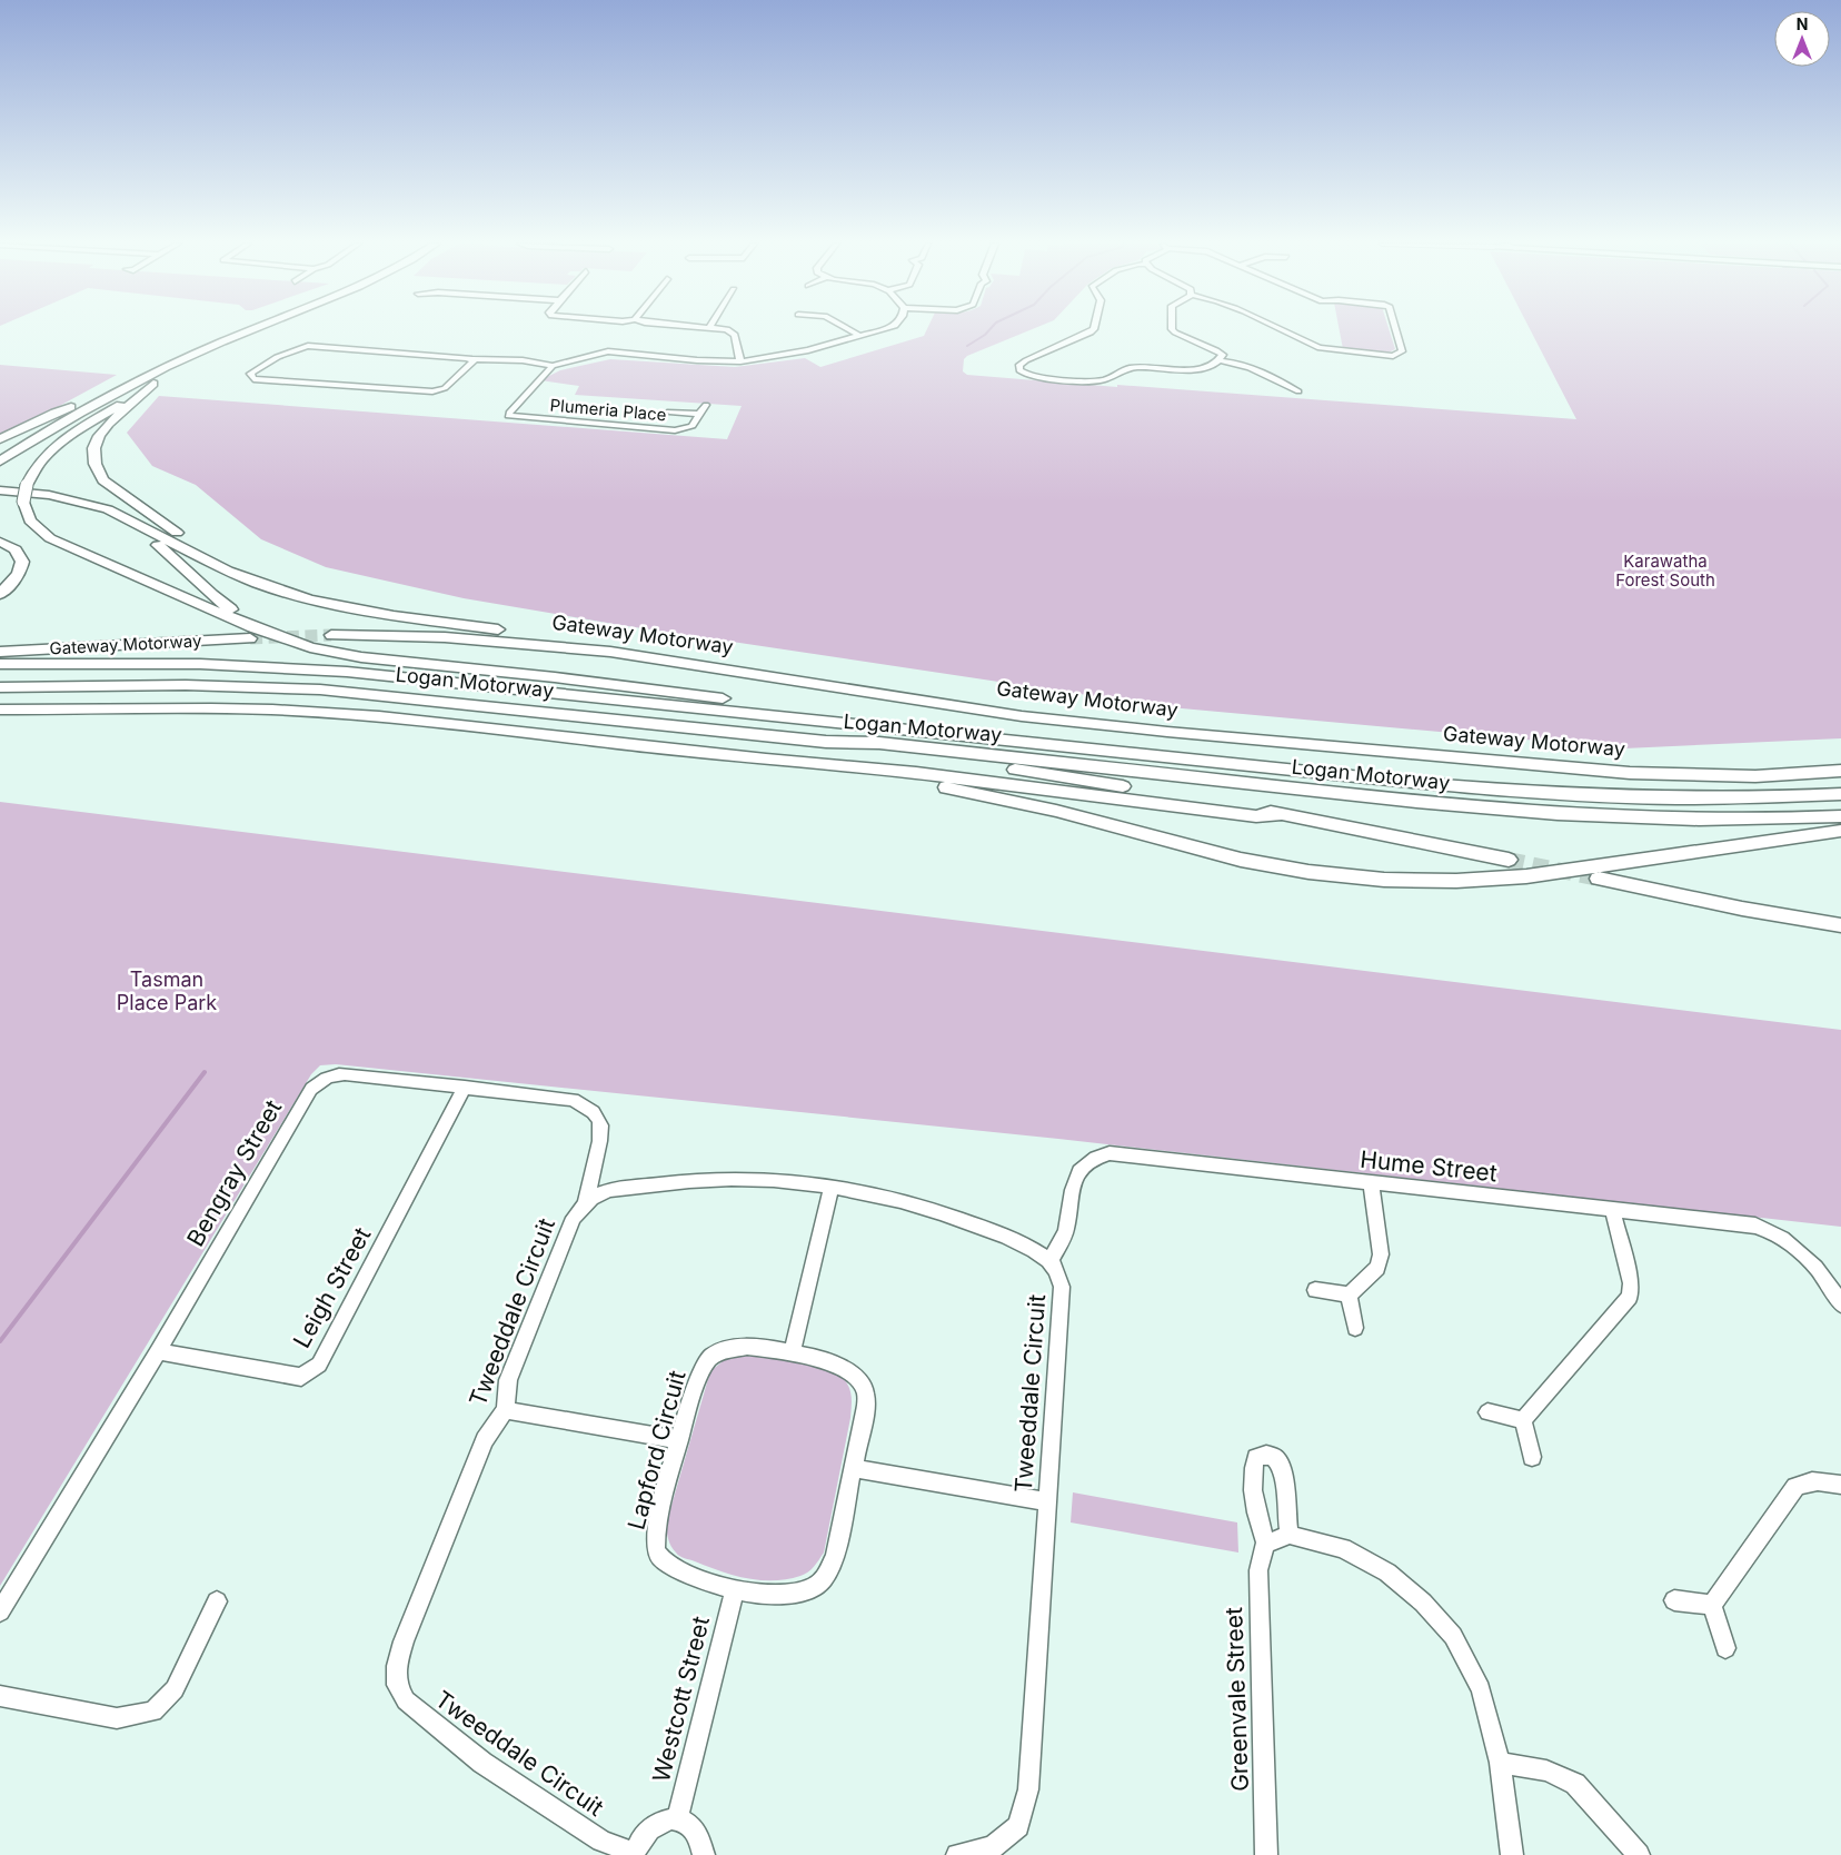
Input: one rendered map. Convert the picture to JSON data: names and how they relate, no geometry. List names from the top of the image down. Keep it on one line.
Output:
{"streets":{"highway":["Gateway Motorway","Logan Motorway"],"street":["Plumeria Place","Hume Street","Bengray Street","Leigh Street","Tweeddale Circuit","Lapford Circuit","Westcott Street","Greenvale Street"]},"crossings":[["Hume Street","Tweeddale Circuit"],["Bengray Street","Leigh Street"],["Bengray Street","Tweeddale Circuit"],["Lapford Circuit","Westcott Street"]],"parks":["Karawatha Forest South","Tasman Place Park"],"north":"top"}
